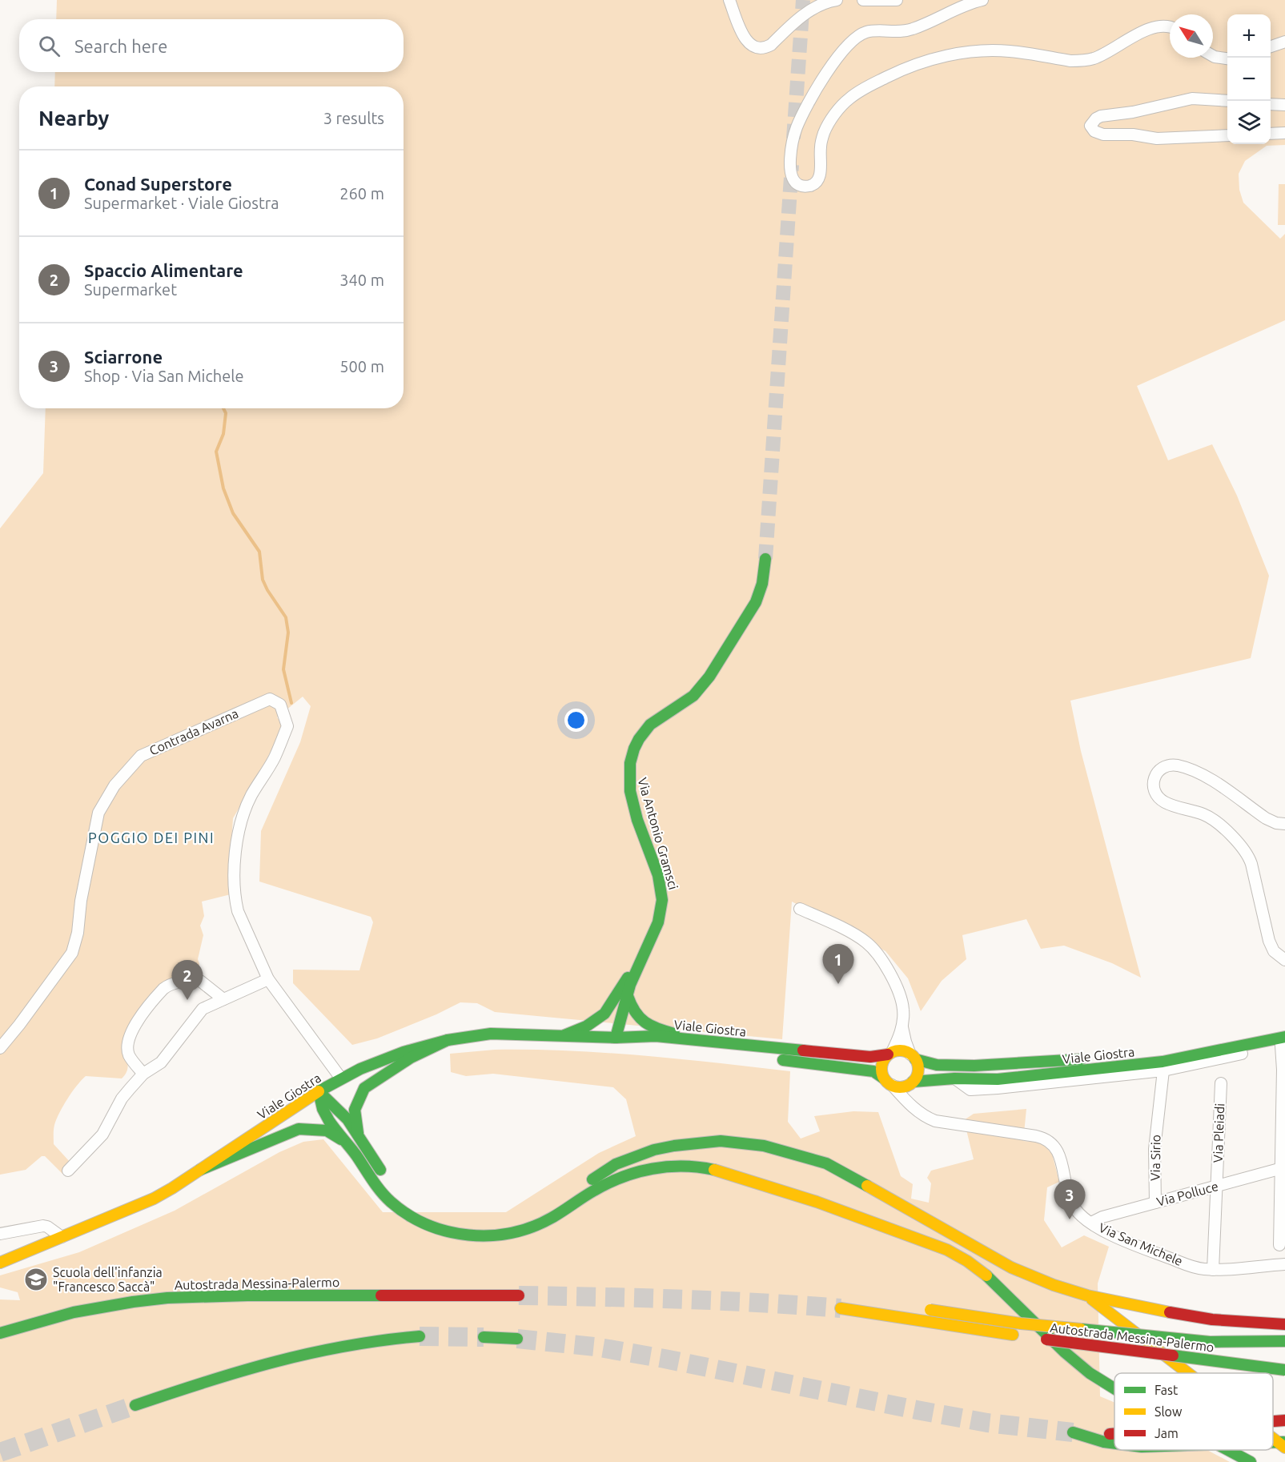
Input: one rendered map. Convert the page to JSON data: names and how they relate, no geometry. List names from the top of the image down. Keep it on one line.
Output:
{"streets":{"main road":["Via Antonio Gramsci","Viale Giostra","Autostrada Messina-Palermo"],"street":["Contrada Avarna","Via Pleiadi","Via Sirio","Via Polluce","Via San Michele"]},"crossings":[["Viale Giostra","Via San Michele"],["Via Pleiadi","Via Polluce"],["Via Pleiadi","Via San Michele"],["Via Sirio","Via Polluce"],["Via Polluce","Via San Michele"]],"districts":["POGGIO DEI PINI"],"places":{"school or university":["Scuola dell'infanzia \"Francesco Saccà\""]},"legend":["Fast","Slow","Jam"],"north":"top left","page":{"map_buttons":["+","−"],"search":"Search here","heading":["Nearby","3 results"],"list":[{"mark":"1","name":"Conad Superstore","note":"Supermarket · Viale Giostra","value":"260 m"},{"mark":"2","name":"Spaccio Alimentare","note":"Supermarket","value":"340 m"},{"mark":"3","name":"Sciarrone","note":"Shop · Via San Michele","value":"500 m"}],"pins":["1","2","3"]}}
